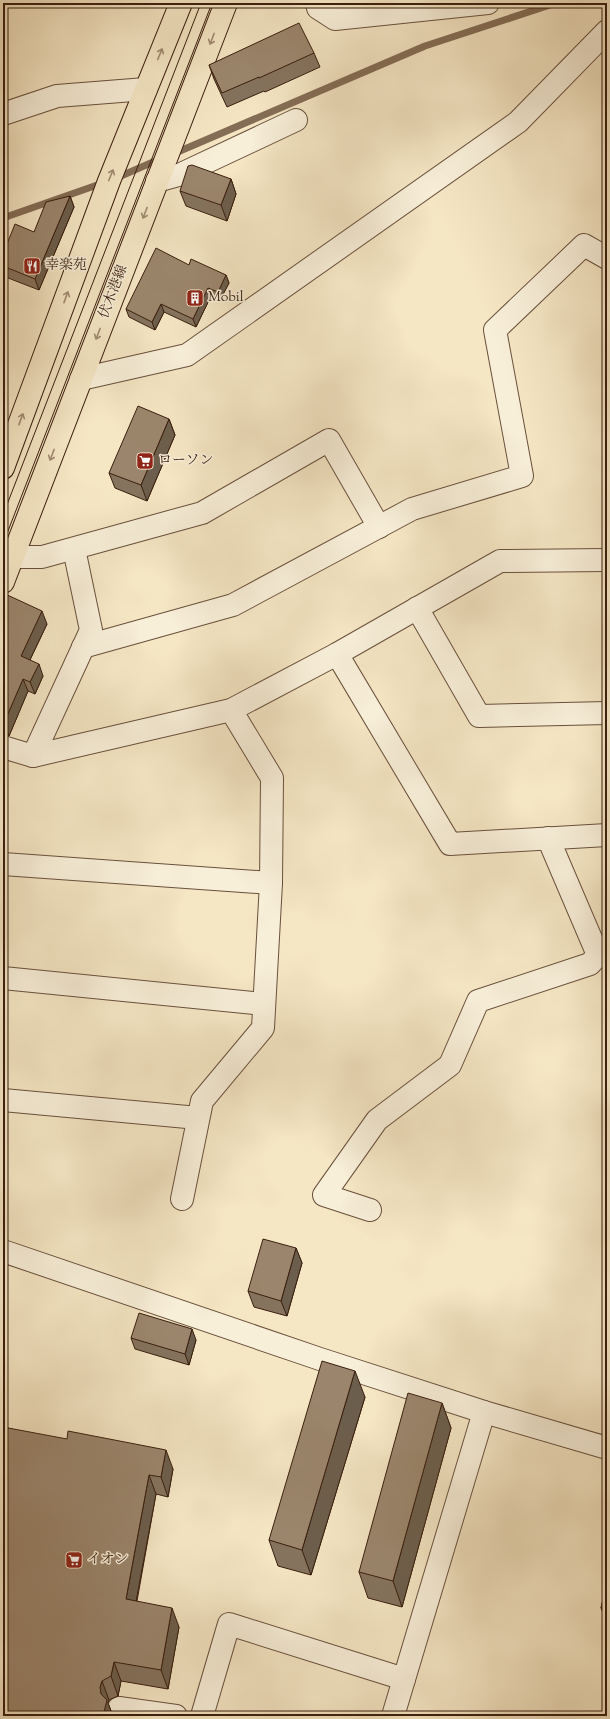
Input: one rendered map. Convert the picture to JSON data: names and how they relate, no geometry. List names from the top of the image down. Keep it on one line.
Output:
{"streets":{"main road":["伏木港線"]},"places":{"restaurant":["幸楽苑"],"building":["Mobil"],"supermarket":["ローソン","イオン"]}}
